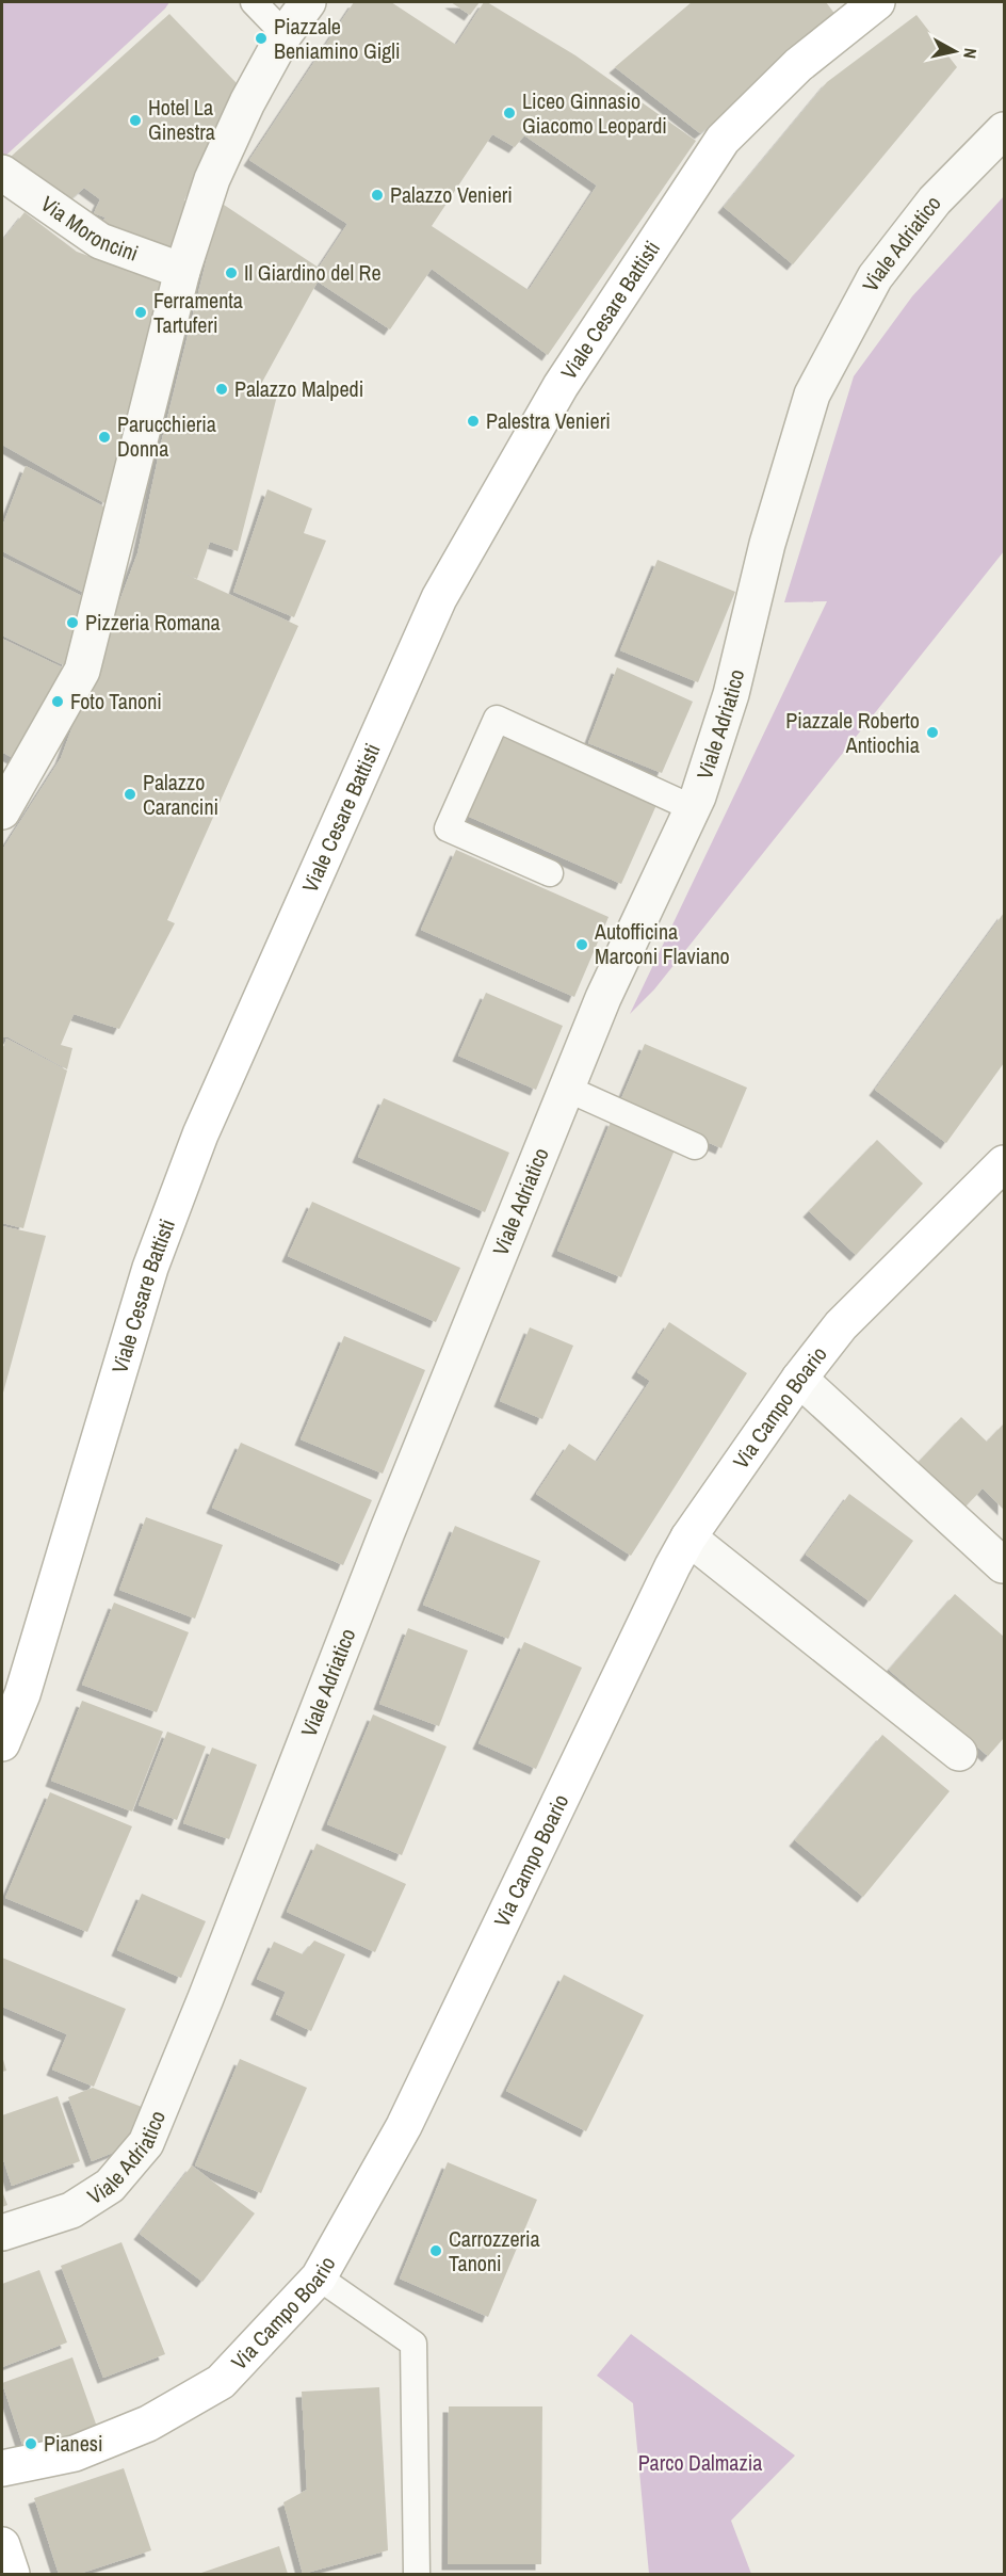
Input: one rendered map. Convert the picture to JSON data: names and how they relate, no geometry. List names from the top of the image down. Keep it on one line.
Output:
{"streets":{"street":["Via Moroncini","Viale Adriatico","Viale Cesare Battisti","Via Campo Boario"]},"parks":["Parco Dalmazia"],"places":["Piazzale Beniamino Gigli","Liceo Ginnasio Giacomo Leopardi","Hotel La Ginestra","Palazzo Venieri","Il Giardino del Re","Ferramenta Tartuferi","Palazzo Malpedi","Palestra Venieri","Parucchieria Donna","Pizzeria Romana","Foto Tanoni","Piazzale Roberto Antiochia","Palazzo Carancini","Autofficina Marconi Flaviano","Carrozzeria Tanoni","Pianesi"],"north":"right"}
